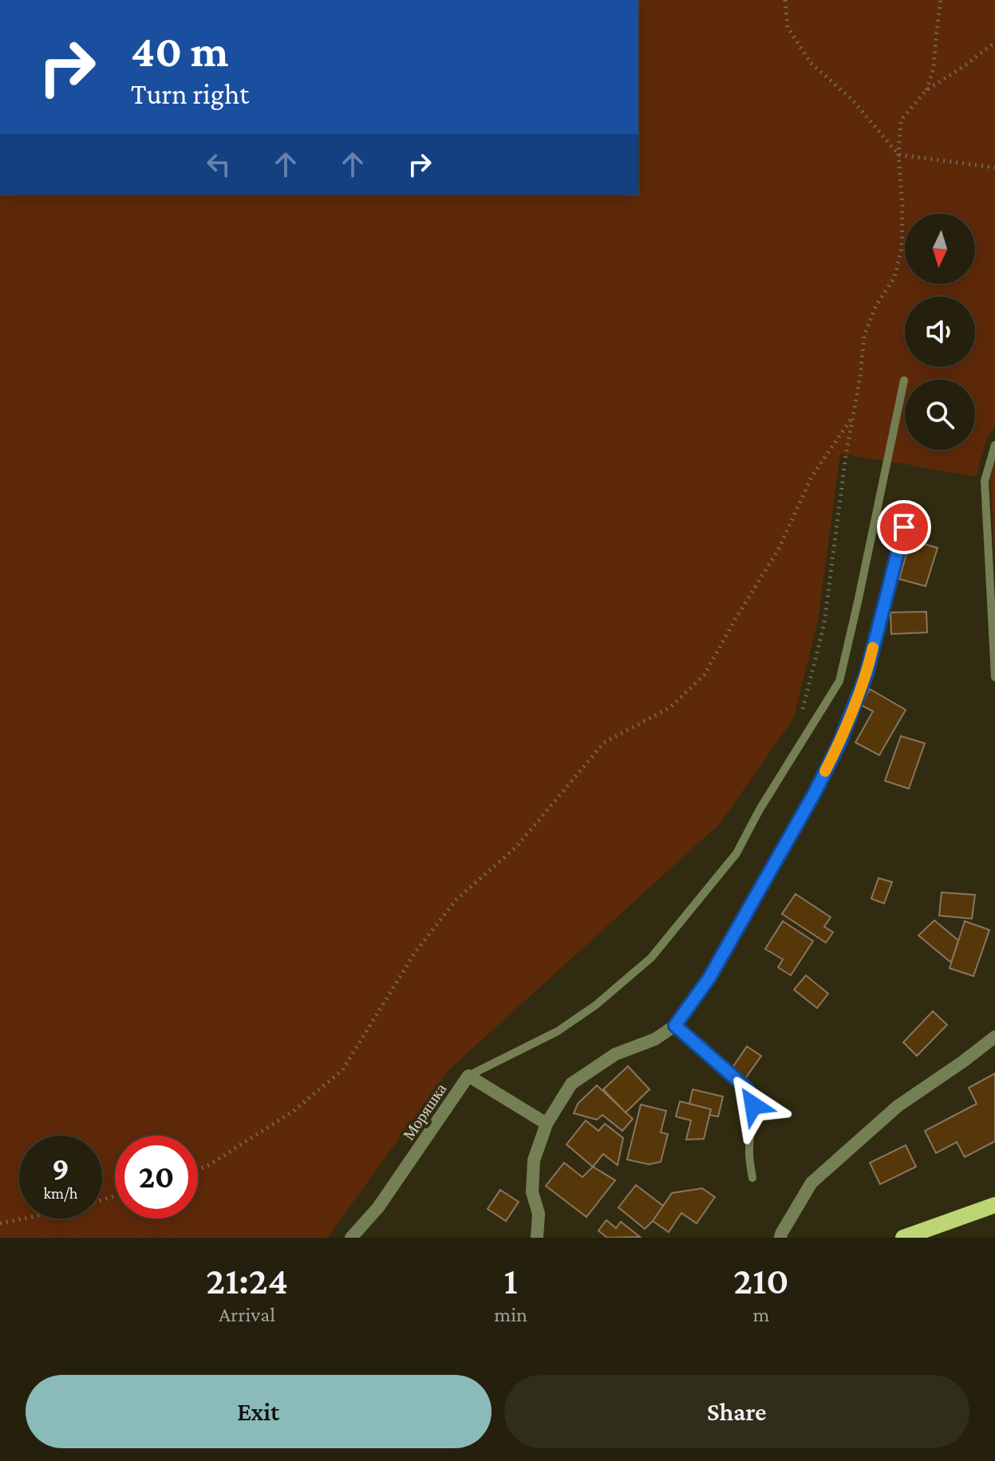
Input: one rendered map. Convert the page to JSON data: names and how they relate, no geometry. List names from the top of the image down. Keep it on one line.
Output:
{"streets":{"street":["Моряшка"]},"north":"bottom","page":{"turn":["40 m","Turn right"],"speed":"9 km/h","limit":"20","eta":["21:24","Arrival","1","min","210","m"],"buttons":["Exit","Share"]}}
